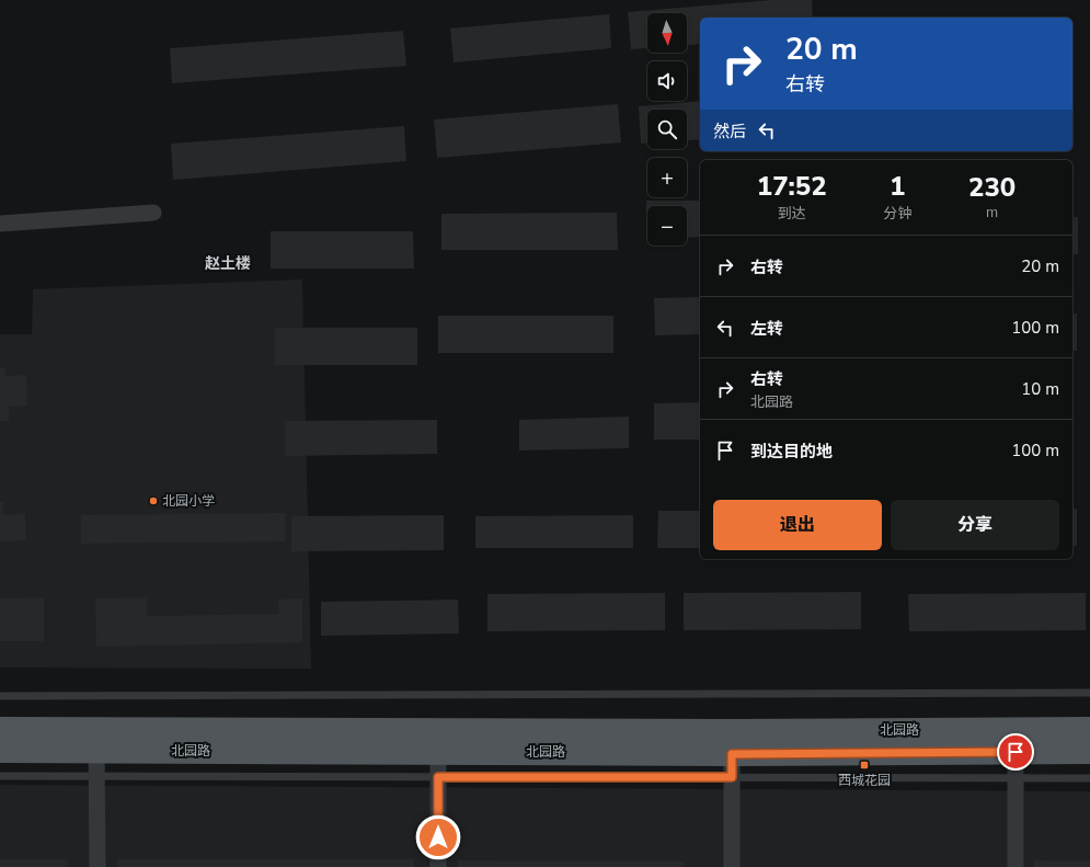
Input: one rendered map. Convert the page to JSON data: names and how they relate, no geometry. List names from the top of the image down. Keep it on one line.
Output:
{"streets":{"main road":["北园路"]},"districts":["赵土楼"],"places":{"other":["北园小学"],"transit":["西城花园"]},"north":"bottom","page":{"map_buttons":["+","−"],"turn":["20 m","右转"],"then":"然后","eta":["17:52","到达","1","分钟","230","m"],"list":[{"name":"右转","value":"20 m"},{"name":"左转","value":"100 m"},{"name":"右转","note":"北园路","value":"10 m"},{"name":"到达目的地","value":"100 m"}],"buttons":["退出","分享"]}}
